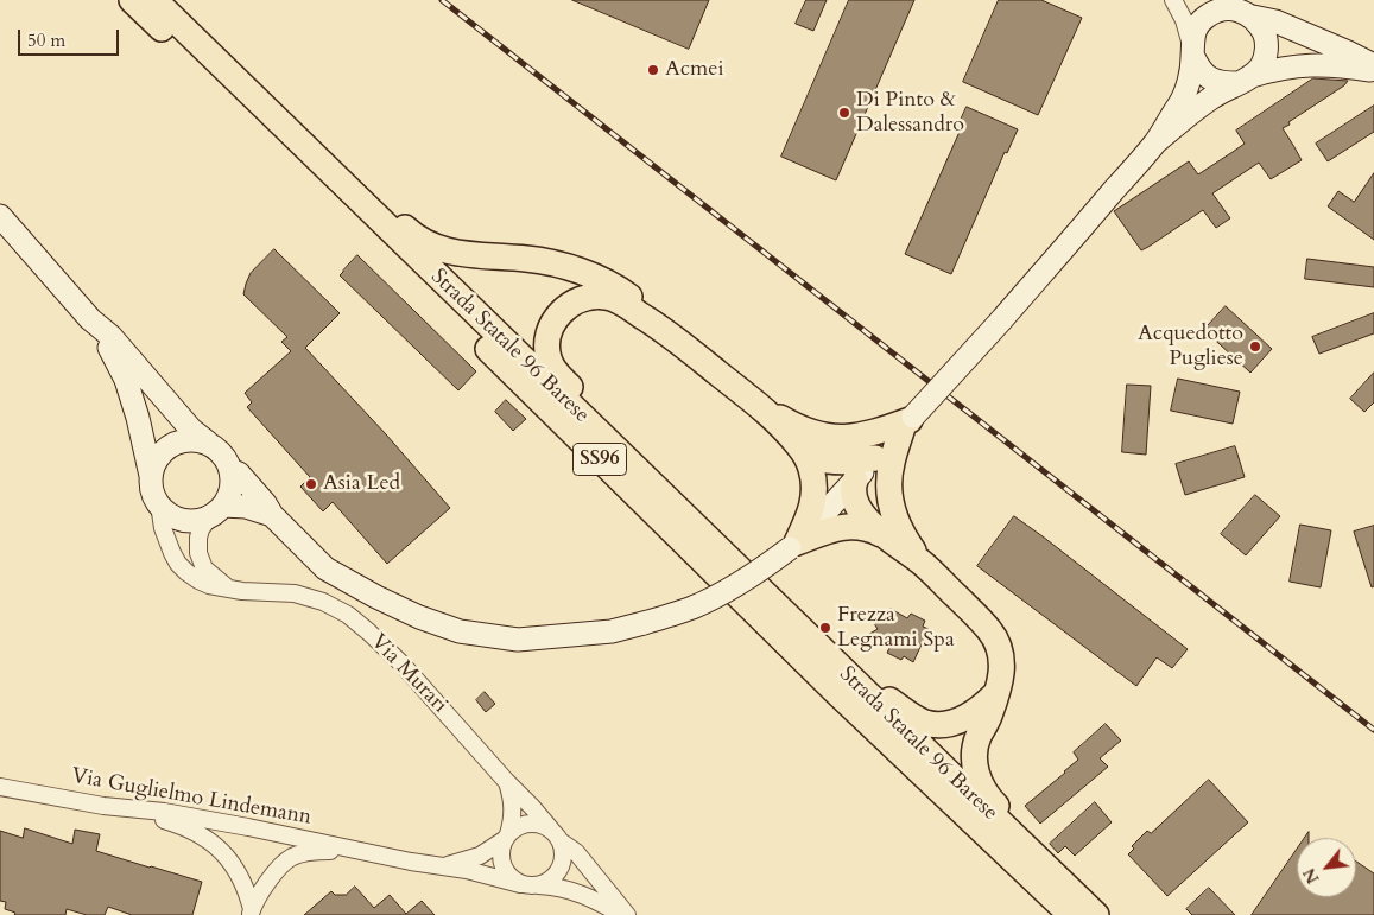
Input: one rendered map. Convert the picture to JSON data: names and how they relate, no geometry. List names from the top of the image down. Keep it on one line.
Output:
{"streets":{"main road":["Strada Statale 96 Barese","SS96"],"street":["Via Murari","Via Guglielmo Lindemann"]},"crossings":[["Via Murari","Via Guglielmo Lindemann"]],"places":["Acmei","Di Pinto & Dalessandro","Acquedotto Pugliese","Asia Led","Frezza Legnami Spa"],"scale_bar":"50 m","north":"bottom left"}
